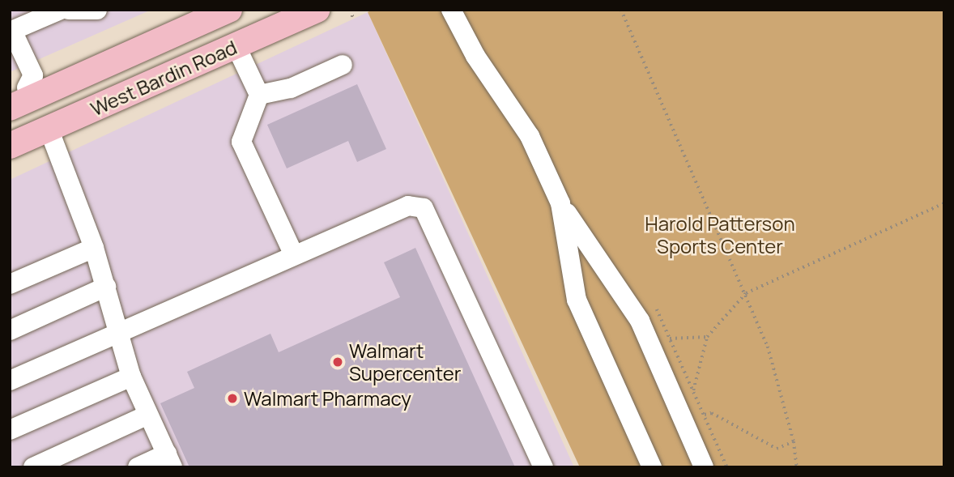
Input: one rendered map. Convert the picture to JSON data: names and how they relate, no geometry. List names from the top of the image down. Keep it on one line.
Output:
{"streets":{"main road":["West Bardin Road"]},"parks":["Harold Patterson Sports Center"],"places":["Walmart Supercenter","Walmart Pharmacy"]}
